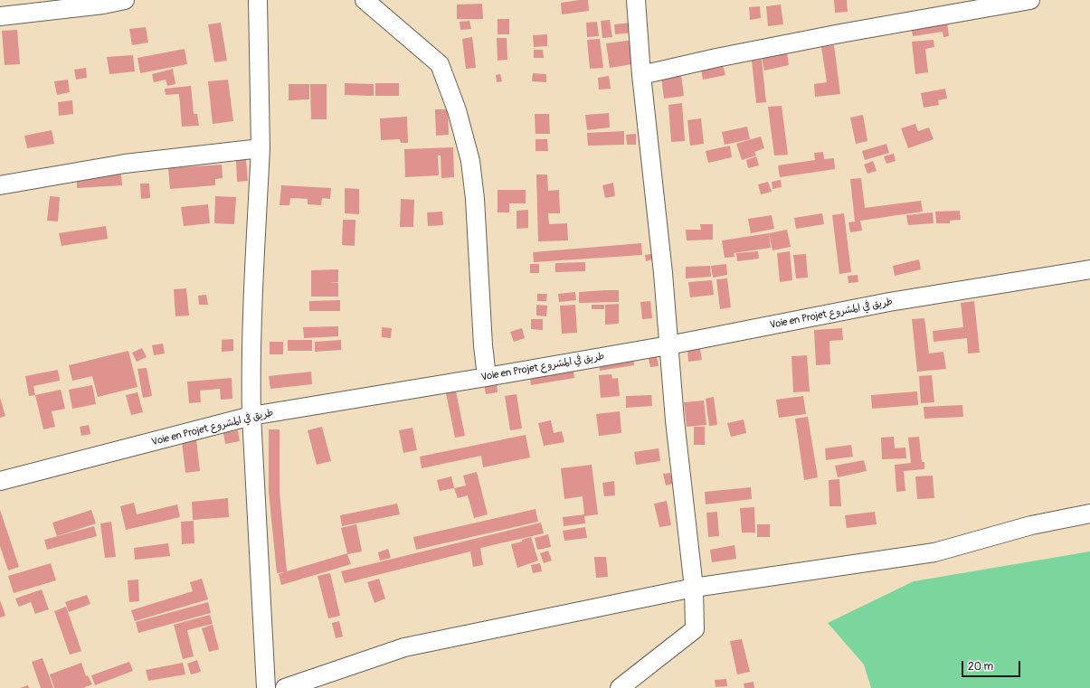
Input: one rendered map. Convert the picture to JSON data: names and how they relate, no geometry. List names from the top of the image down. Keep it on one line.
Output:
{"streets":{"street":["Voie en Projet طريق في المشروع"]},"scale_bar":"20 m"}
